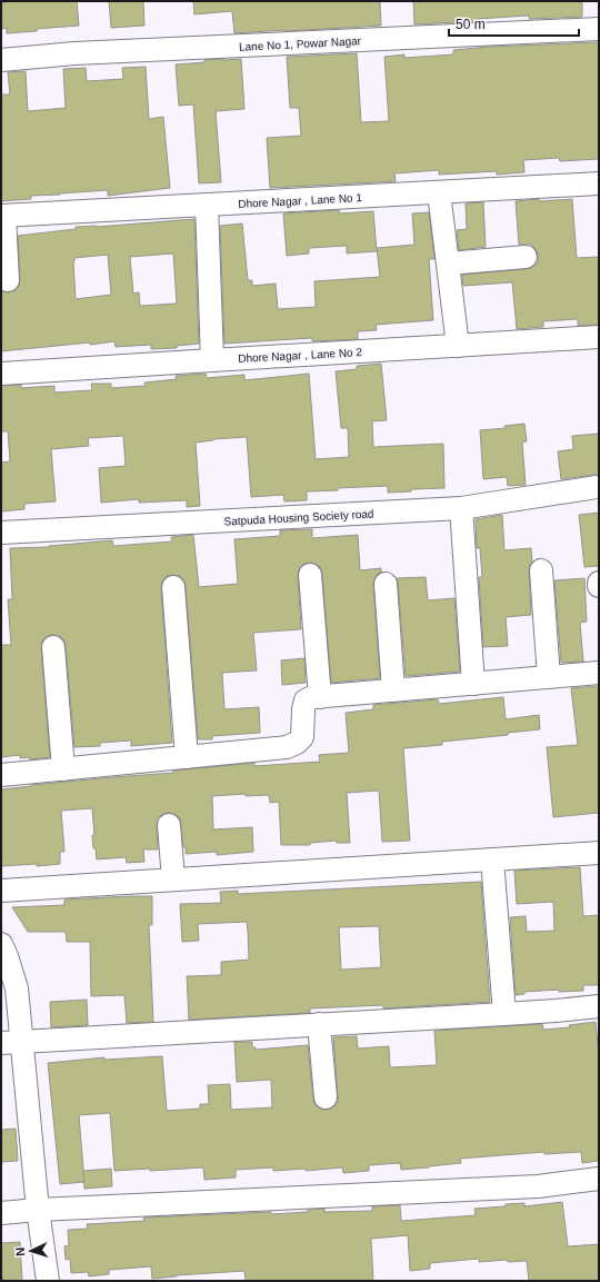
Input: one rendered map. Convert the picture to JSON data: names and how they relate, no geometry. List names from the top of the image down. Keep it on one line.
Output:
{"streets":{"street":["Lane No 1, Powar Nagar","Dhore Nagar , Lane No 1","Dhore Nagar , Lane No 2","Satpuda Housing Society road"]},"scale_bar":"50 m","north":"left"}
